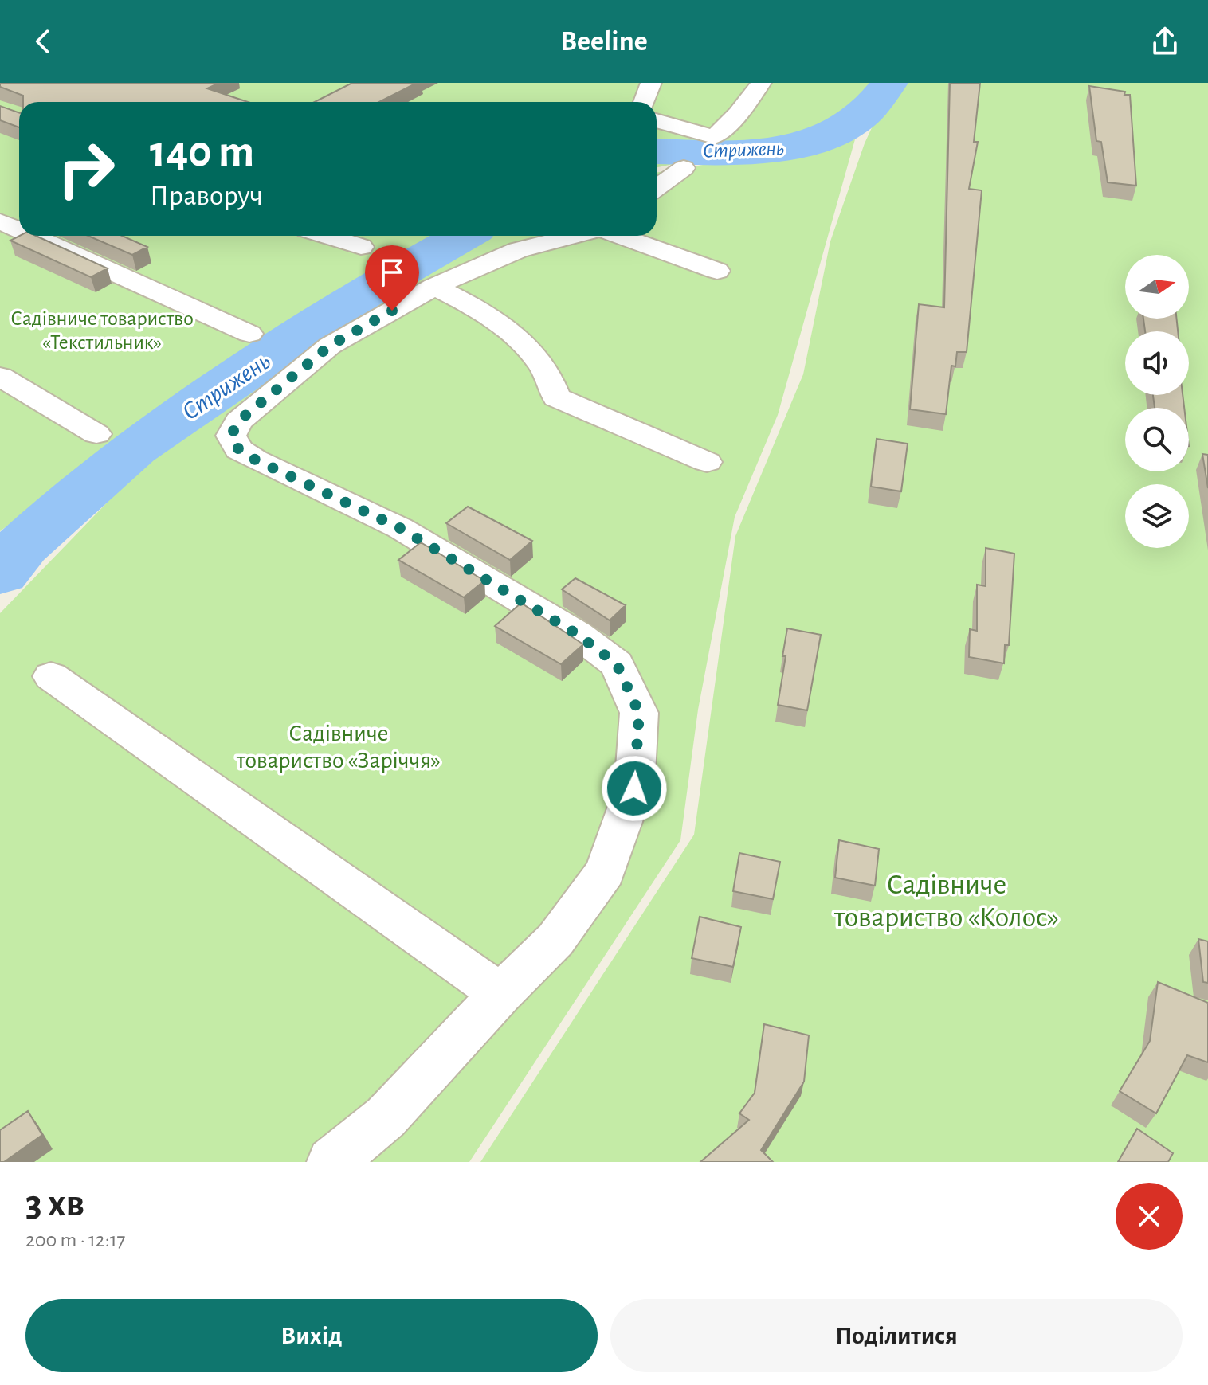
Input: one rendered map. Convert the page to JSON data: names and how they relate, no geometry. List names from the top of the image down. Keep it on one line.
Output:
{"water":["Стрижень"],"parks":["Садівниче товариство «Текстильник»","Садівниче товариство «Заріччя»","Садівниче товариство «Колос»"],"north":"right","page":{"header":"Beeline","turn":["140 m","Праворуч"],"heading":["3 хв","200 m · 12:17"],"buttons":["Вихід","Поділитися"]}}
